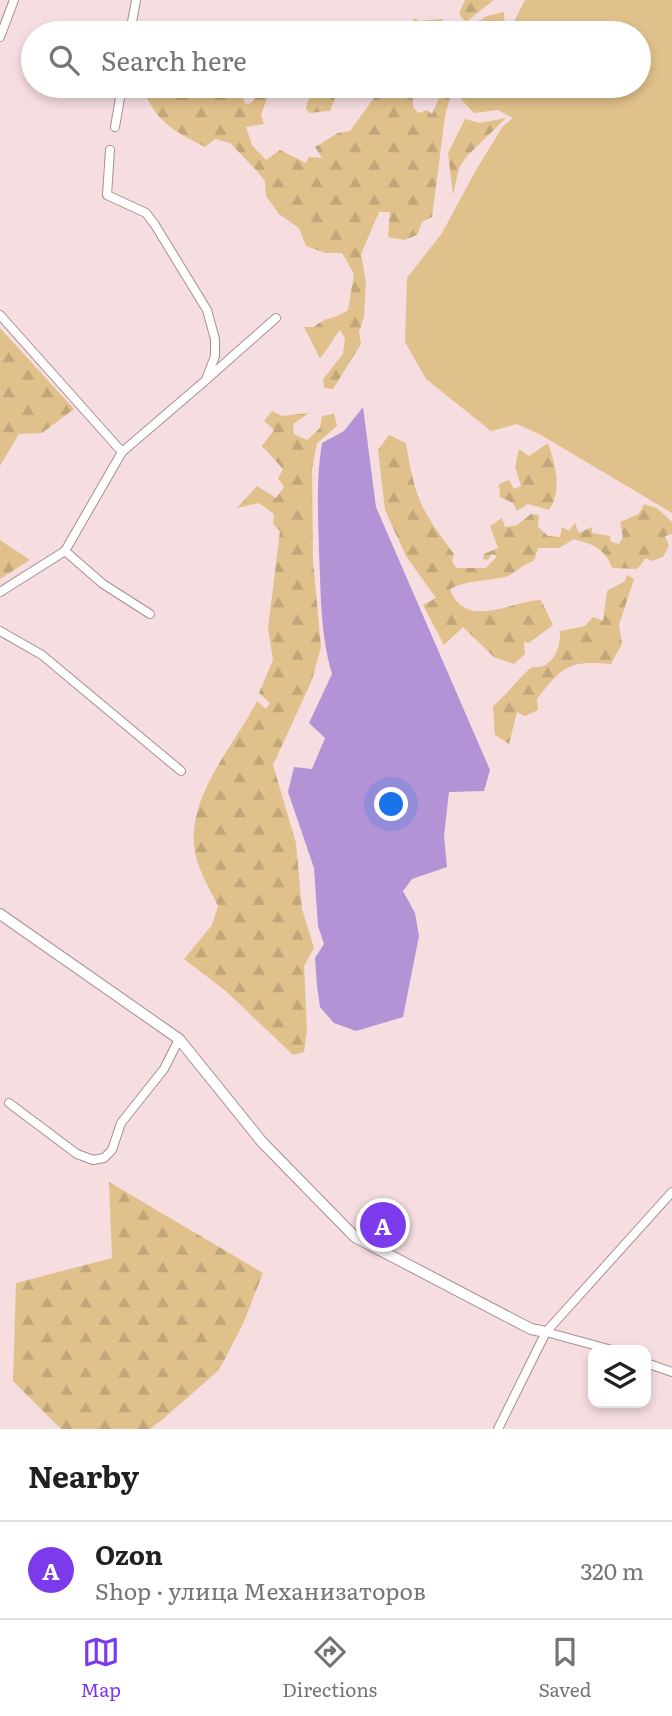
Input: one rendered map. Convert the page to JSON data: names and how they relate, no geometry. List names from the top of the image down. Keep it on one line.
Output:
{"page":{"search":"Search here","pins":"A","heading":"Nearby","list":[{"mark":"A","name":"Ozon","note":"Shop · улица Механизаторов","value":"320 m"}],"nav":["Map","Directions","Saved"]}}
